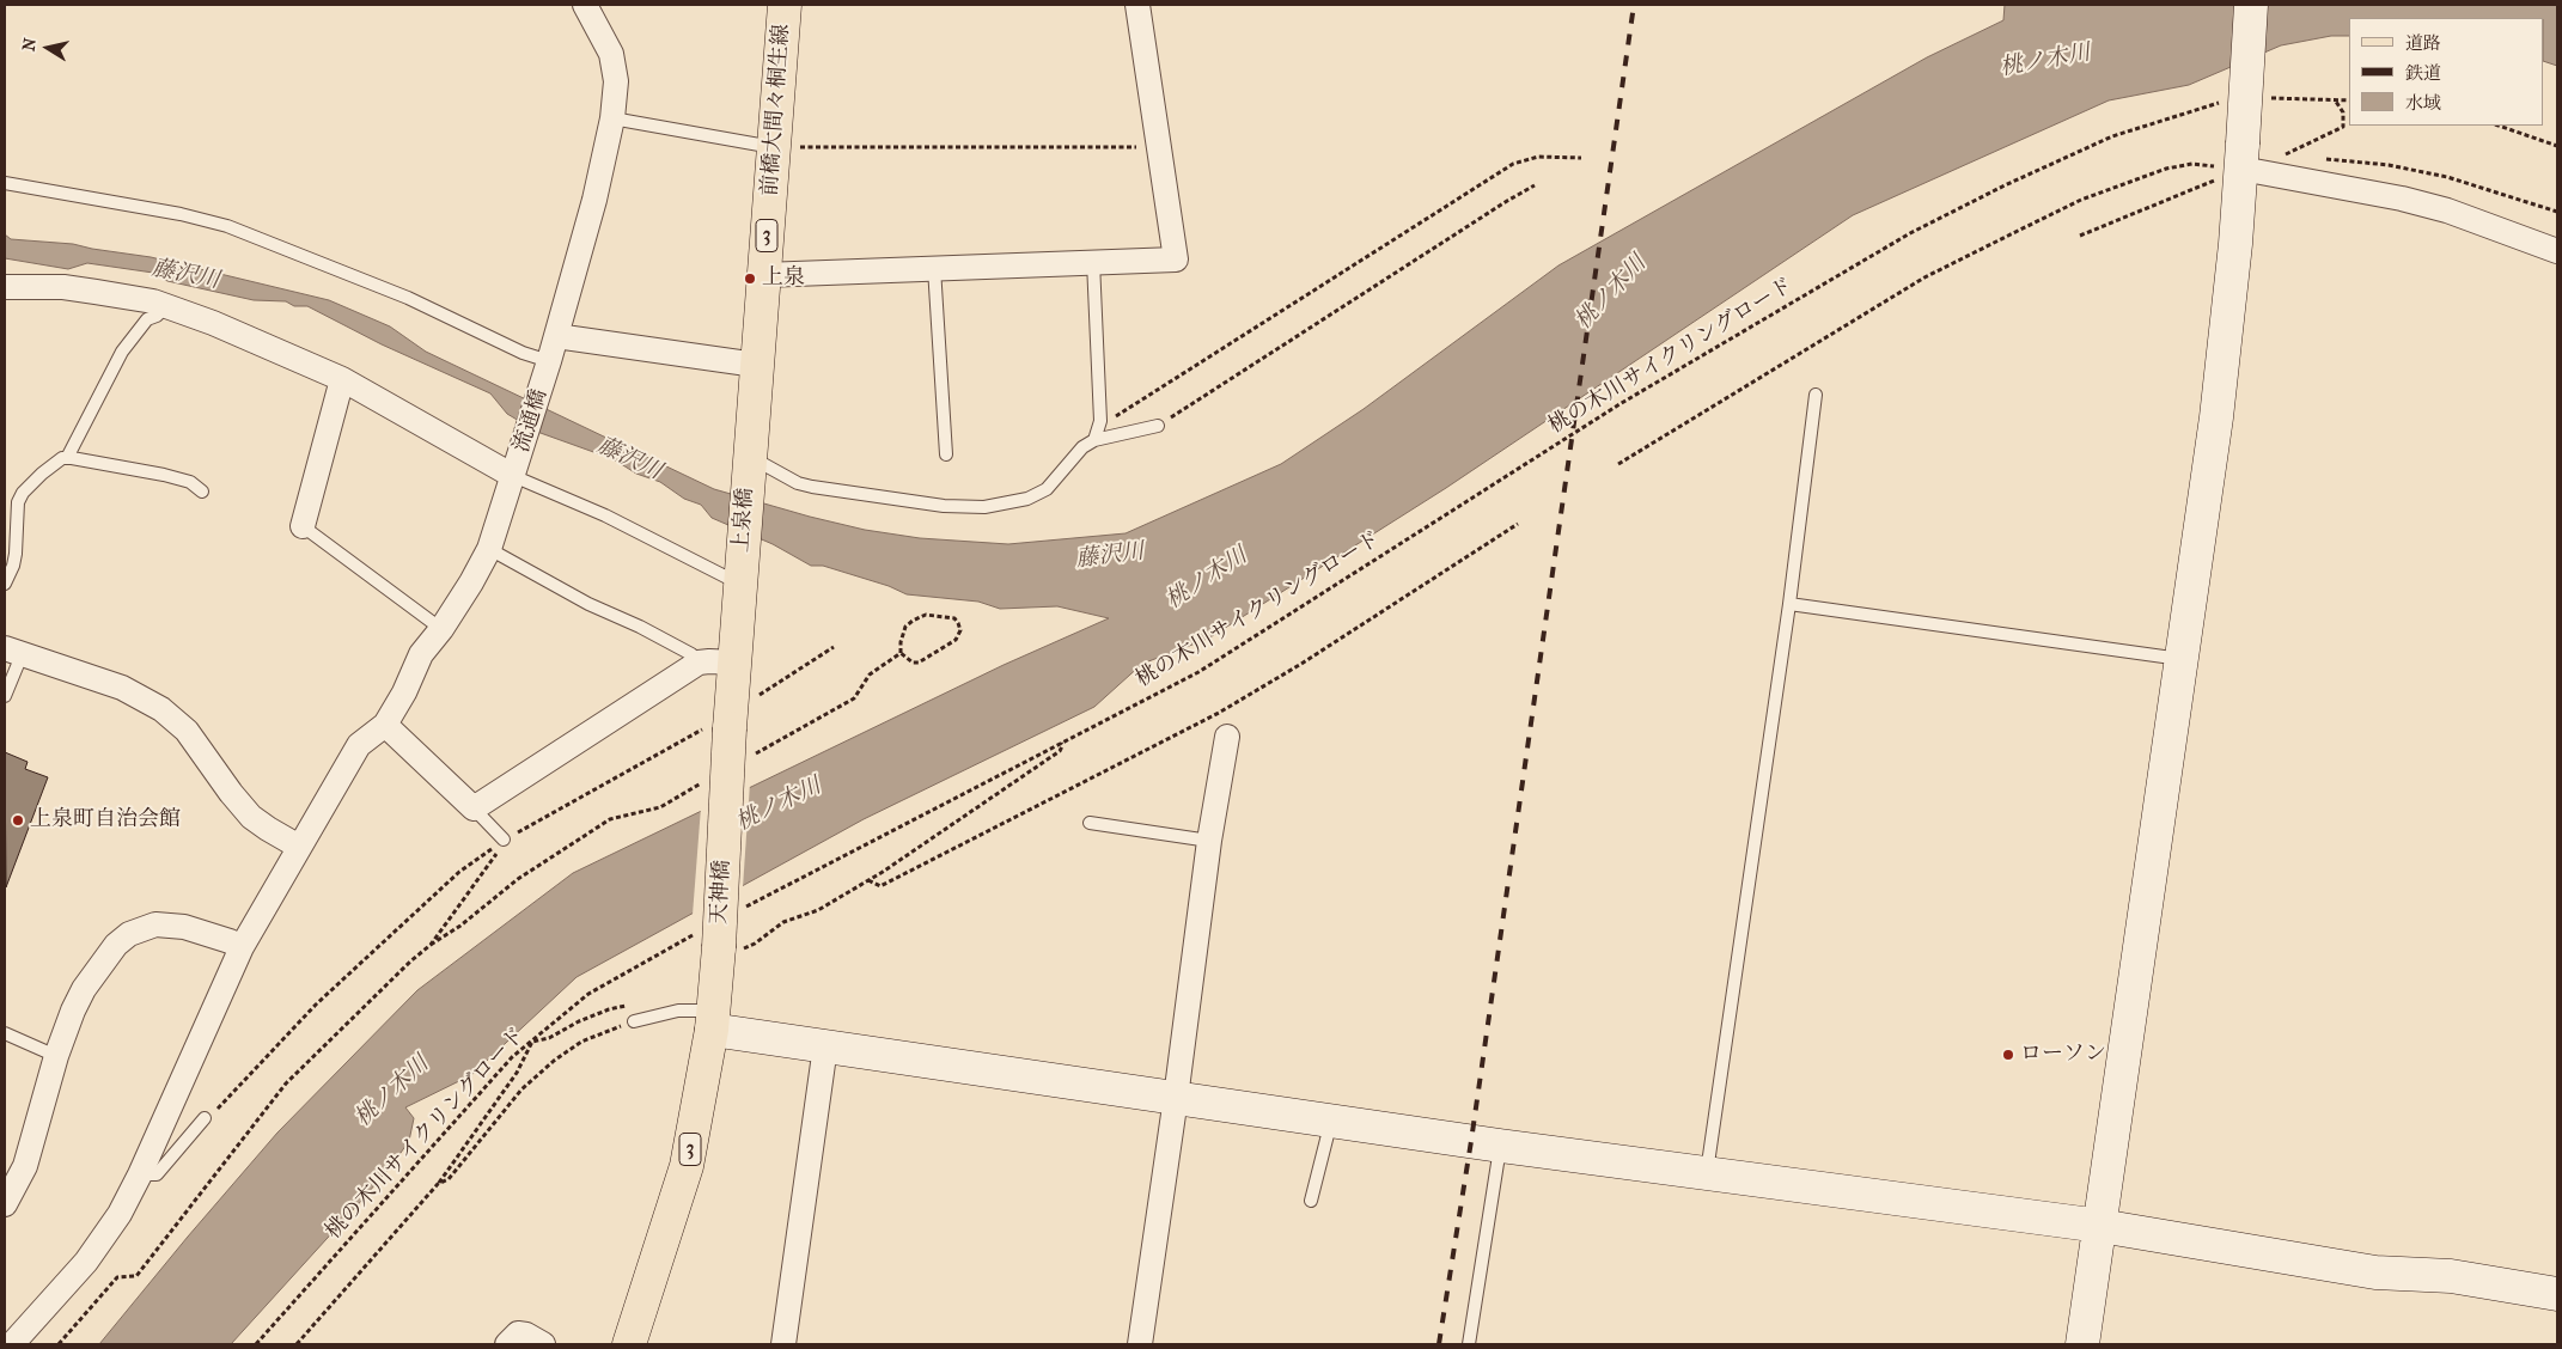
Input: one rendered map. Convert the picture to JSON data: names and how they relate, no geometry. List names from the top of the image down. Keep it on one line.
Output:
{"streets":{"main road":["前橋大間々桐生線","3","上泉橋","天神橋"],"street":["流通橋"],"path":["桃の木川サイクリングロード"]},"crossings":[["前橋大間々桐生線","上泉橋"],["3","桃の木川サイクリングロード"],["3","上泉橋"],["3","天神橋"],["桃の木川サイクリングロード","天神橋"]],"water":["桃ノ木川","藤沢川"],"places":["上泉","上泉町自治会館","ローソン"],"legend":["道路","鉄道","水域"],"north":"left"}
